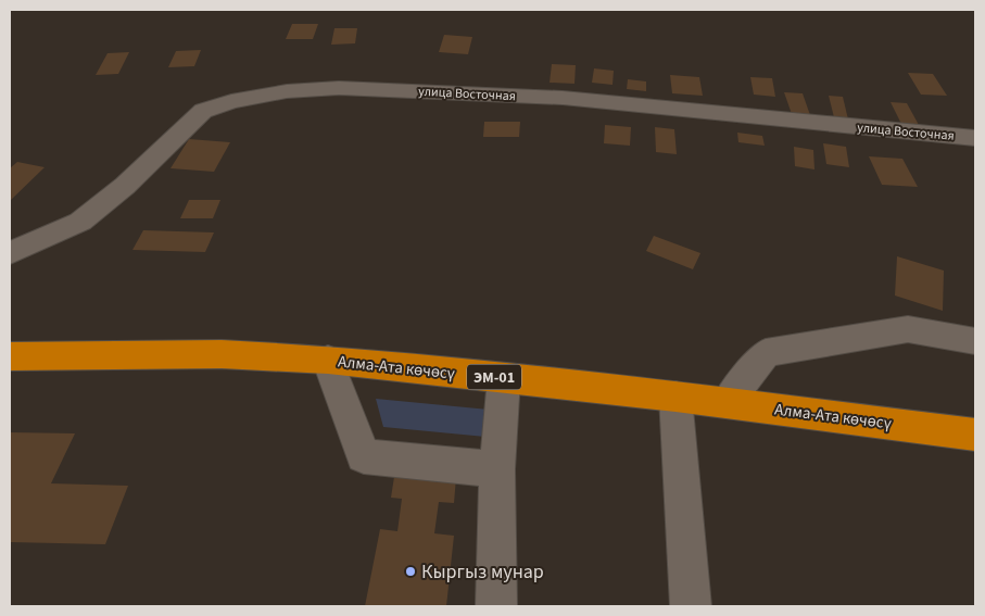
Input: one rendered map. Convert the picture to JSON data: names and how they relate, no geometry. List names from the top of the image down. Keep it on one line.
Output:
{"streets":{"highway":["Алма-Ата көчөсү","ЭМ-01"],"street":["улица Восточная"]},"places":["Кыргыз мунар"]}
